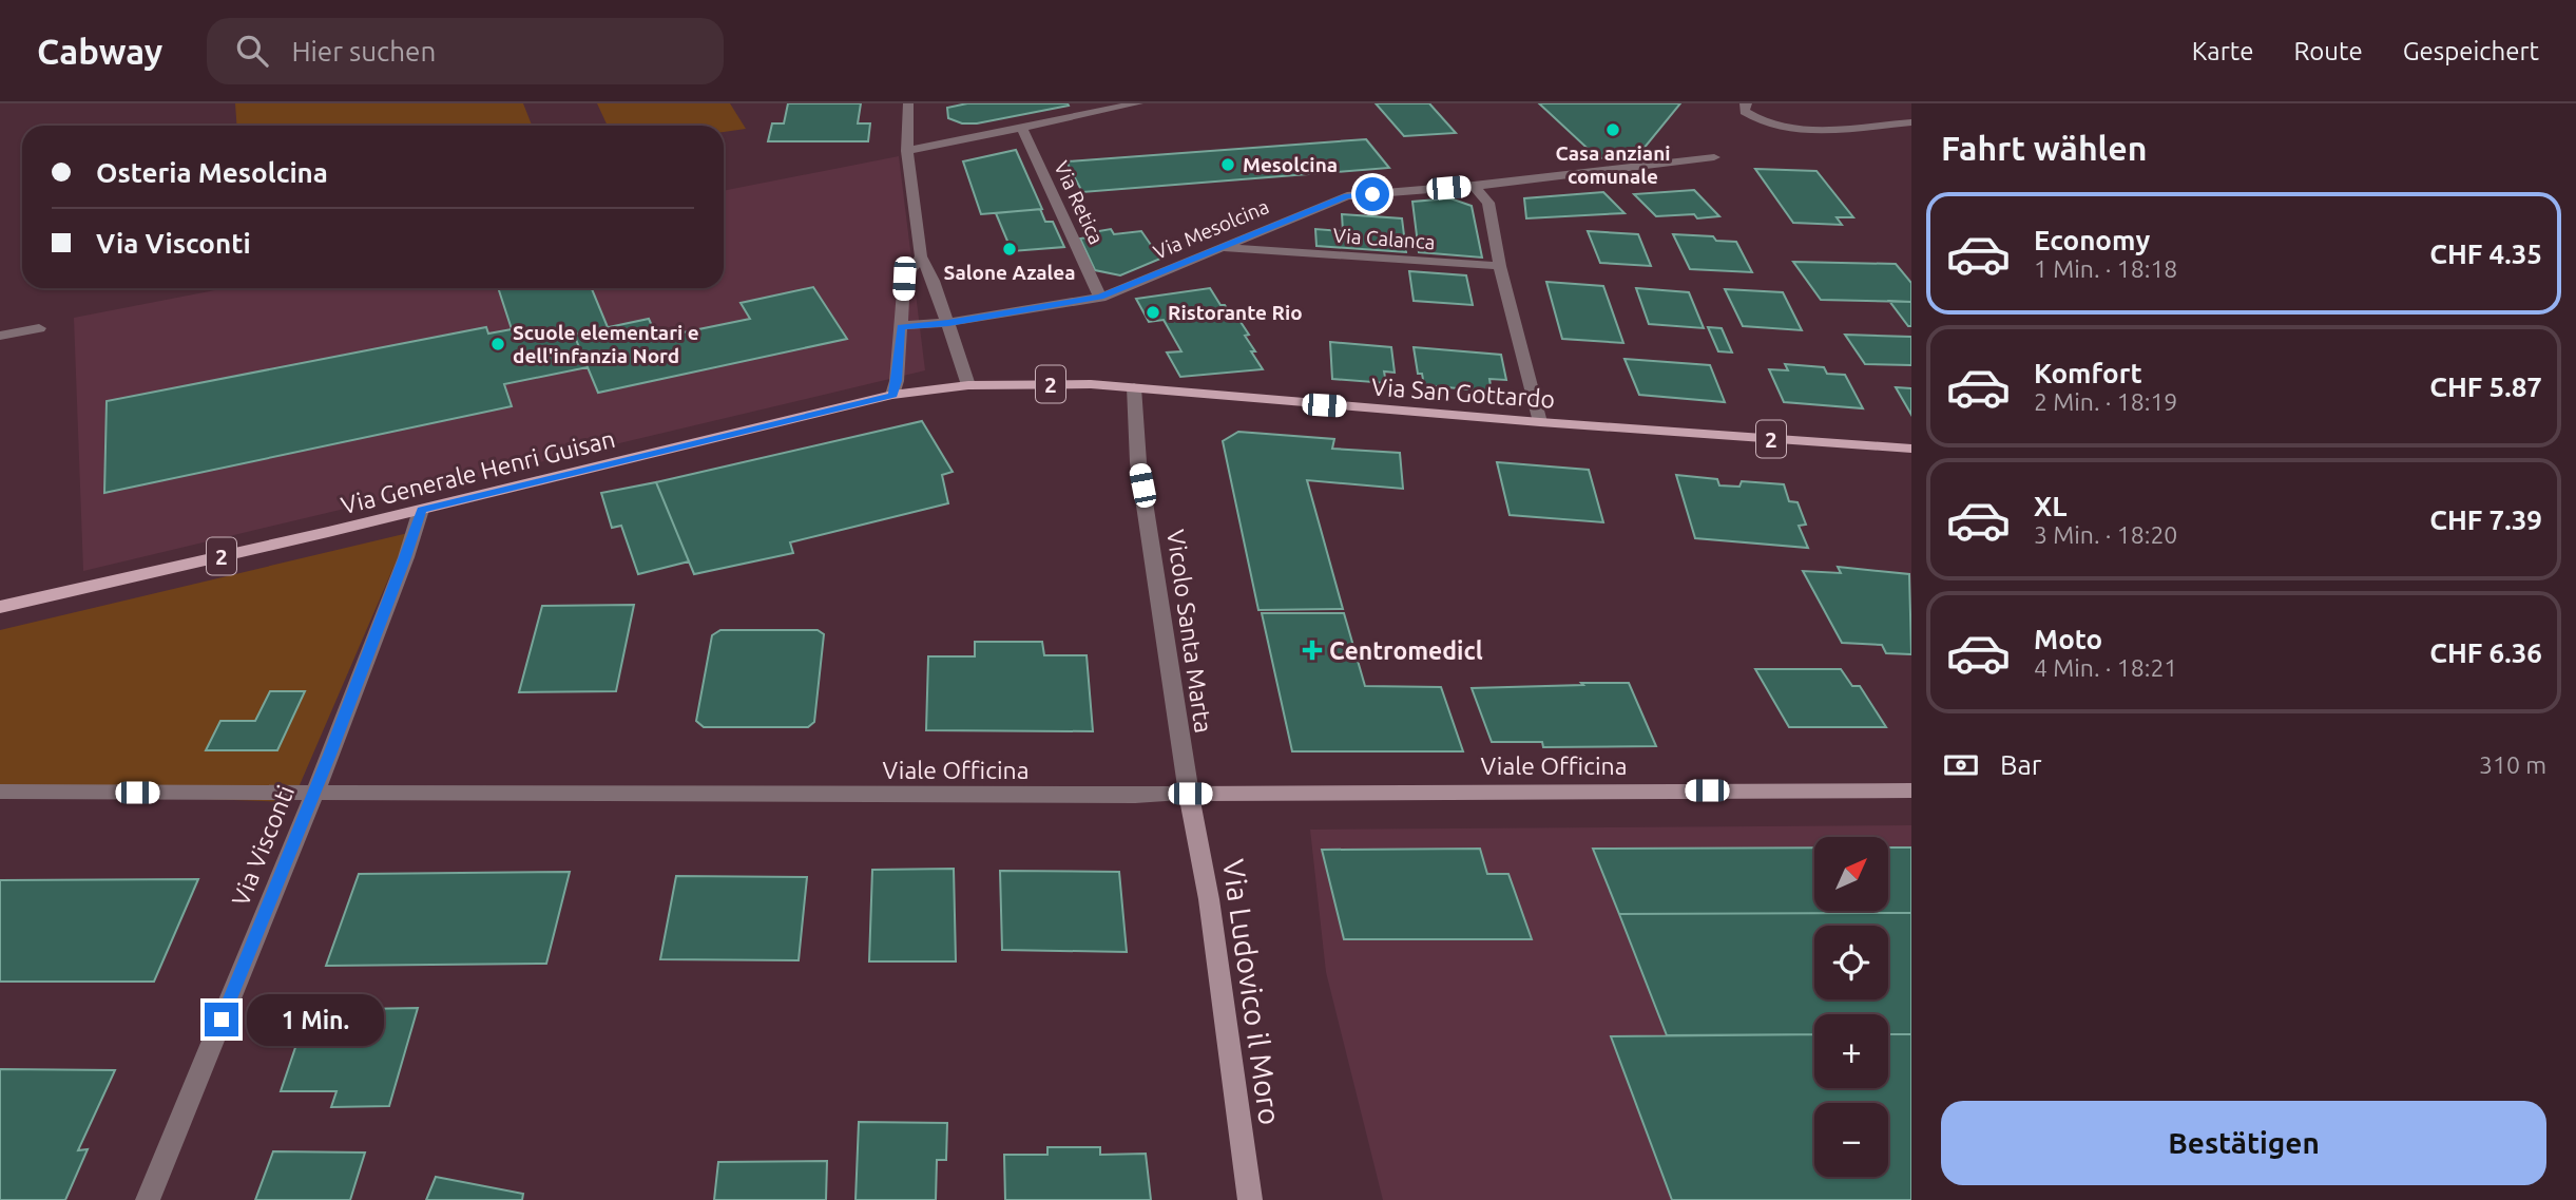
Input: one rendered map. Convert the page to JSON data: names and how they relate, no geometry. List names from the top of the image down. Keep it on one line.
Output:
{"streets":{"main road":["2","Via San Gottardo","Via Generale Henri Guisan"],"street":["Via Retica","Via Mesolcina","Via Calanca","Vicolo Santa Marta","Viale Officina","Via Visconti","Via Ludovico il Moro"]},"crossings":[["Via Retica","Via Mesolcina"],["Via Mesolcina","Via Calanca"],["Via San Gottardo","Via Generale Henri Guisan"],["Via San Gottardo","Vicolo Santa Marta"],["Via Generale Henri Guisan","Via Visconti"],["Vicolo Santa Marta","Viale Officina"],["Vicolo Santa Marta","Via Ludovico il Moro"],["Viale Officina","Via Visconti"],["Viale Officina","Via Ludovico il Moro"]],"places":{"other":["Casa anziani comunale","Mesolcina","Salone Azalea","Ristorante Rio","Scuole elementari e dell'infanzia Nord"],"health":["Centromedicl"]},"north":"top right","page":{"header":"Cabway","search":"Hier suchen","nav":["Karte","Route","Gespeichert"],"heading":"Fahrt wählen","banner":["Osteria Mesolcina","Via Visconti"],"list":[{"name":"Economy","note":"1 Min. · 18:18","value":"CHF 4.35"},{"name":"Komfort","note":"2 Min. · 18:19","value":"CHF 5.87"},{"name":"XL","note":"3 Min. · 18:20","value":"CHF 7.39"},{"name":"Moto","note":"4 Min. · 18:21","value":"CHF 6.36"}],"pay":["Bar","310 m"],"map_buttons":["+","−"],"bubble":"1 Min.","buttons":"Bestätigen"}}
